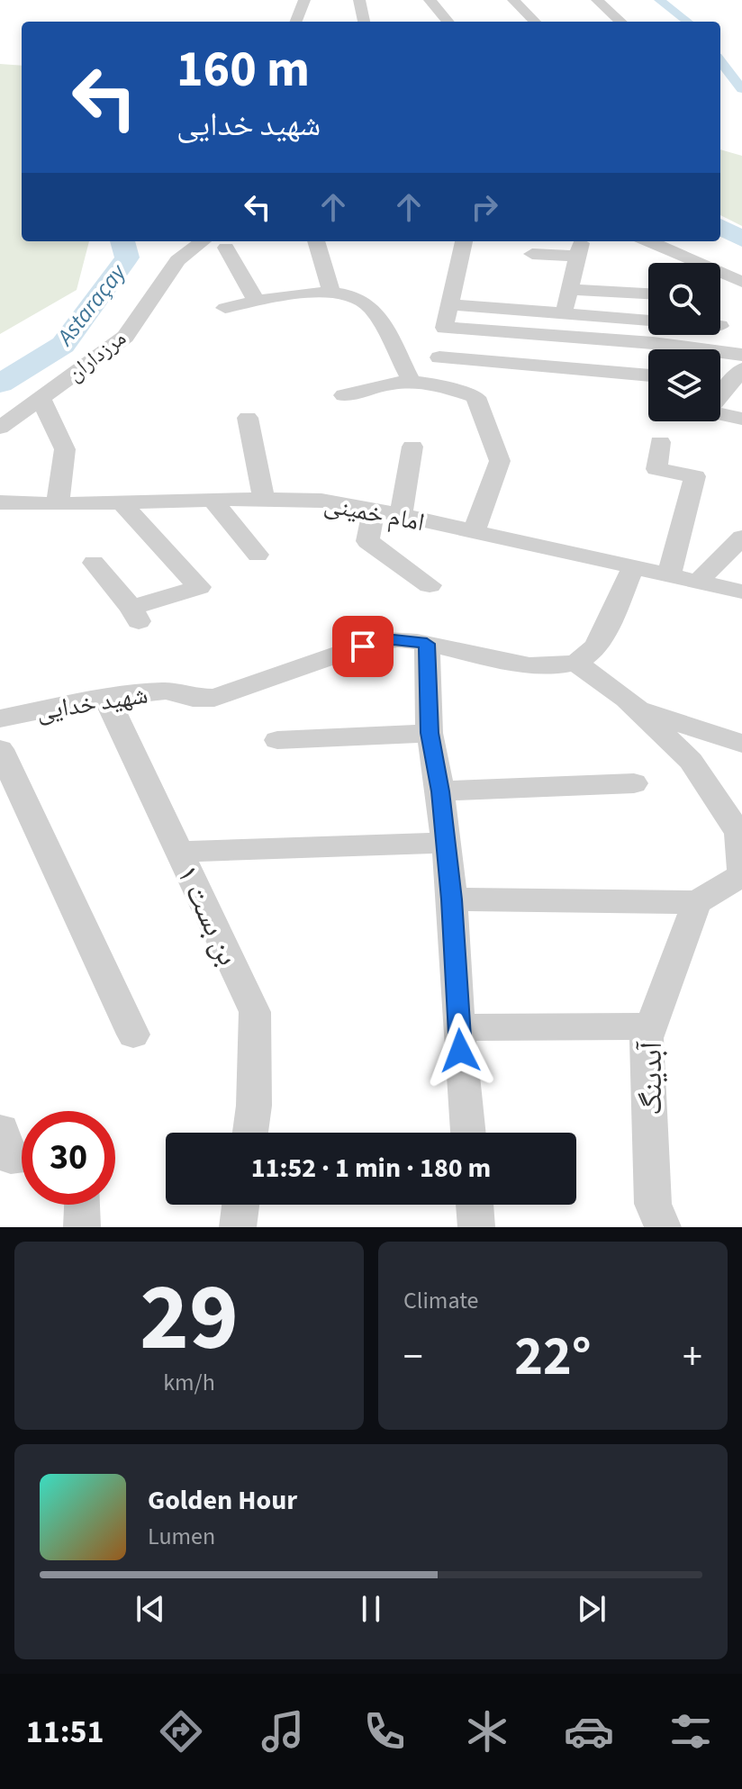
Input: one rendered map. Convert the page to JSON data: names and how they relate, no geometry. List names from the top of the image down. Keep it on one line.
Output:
{"streets":{"street":["مرزداران","امام خمینی","شهید خدایی","بن بست ۱","آبدینگ"]},"crossings":[["شهید خدایی","بن بست ۱"]],"water":["Astaraçay"],"page":{"turn":["160 m","شهید خدایی"],"limit":"30","trip":"11:52 · 1 min · 180 m","tile":[["29","km/h"],"Climate"],"heat":["−","22°","+"],"song":["Golden Hour","Lumen"],"tabs":"11:51"}}
